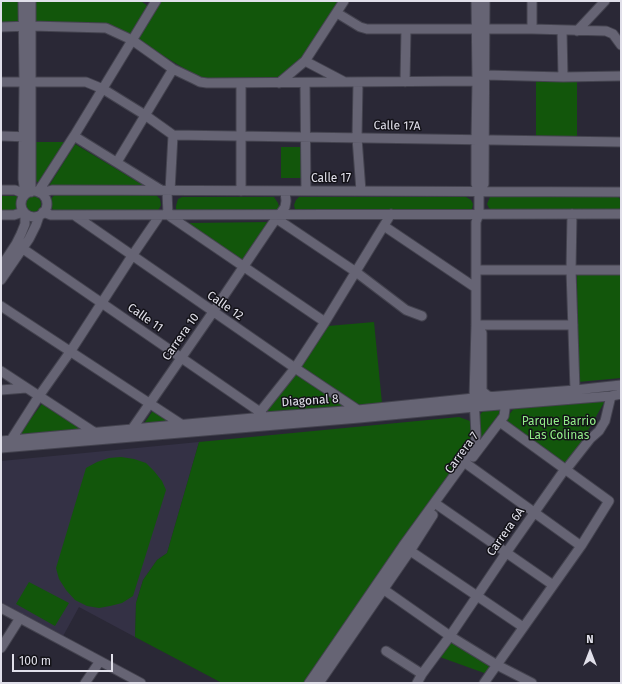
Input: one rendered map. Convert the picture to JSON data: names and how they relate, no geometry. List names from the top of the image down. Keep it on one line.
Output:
{"streets":{"street":["Calle 17A","Calle 17","Calle 12","Calle 11","Carrera 10","Diagonal 8","Carrera 7","Carrera 6A"]},"crossings":[["Calle 17A","Carrera 7"],["Calle 17","Carrera 10"],["Calle 17","Carrera 7"],["Calle 12","Carrera 10"],["Calle 12","Diagonal 8"],["Calle 11","Carrera 10"],["Calle 11","Diagonal 8"],["Carrera 10","Diagonal 8"],["Diagonal 8","Carrera 7"],["Diagonal 8","Carrera 6A"]],"parks":["Parque Barrio Las Colinas"],"scale_bar":"100 m","north":"top"}
